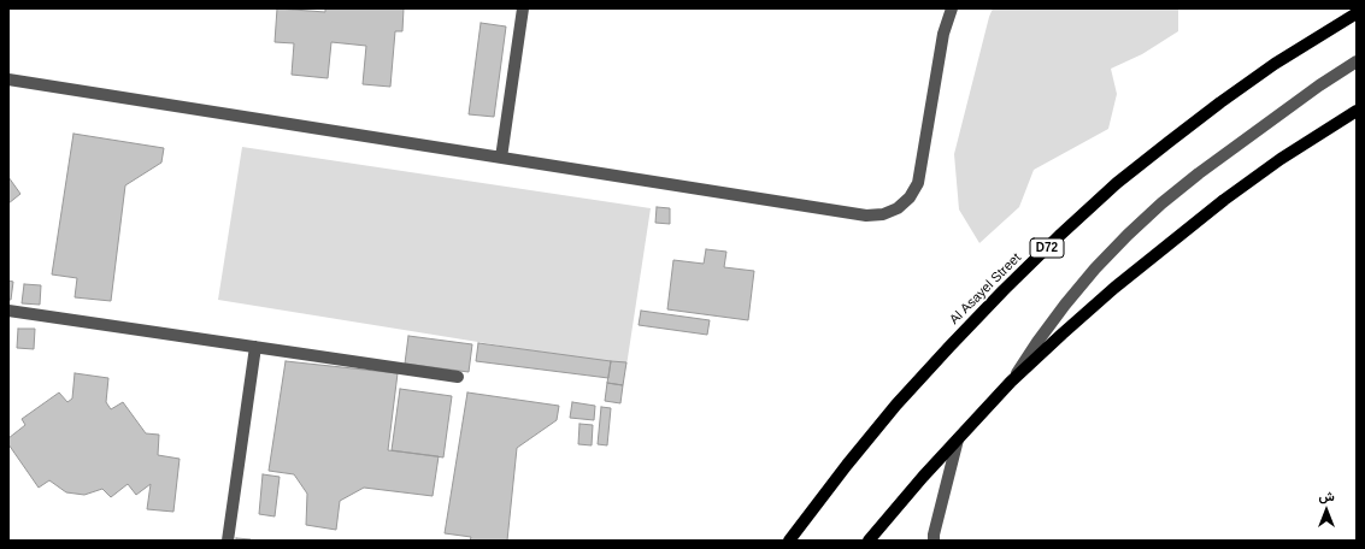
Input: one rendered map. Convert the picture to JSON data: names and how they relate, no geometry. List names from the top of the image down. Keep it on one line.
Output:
{"streets":{"main road":["D72","Al Asayel Street"]},"north":"top"}
